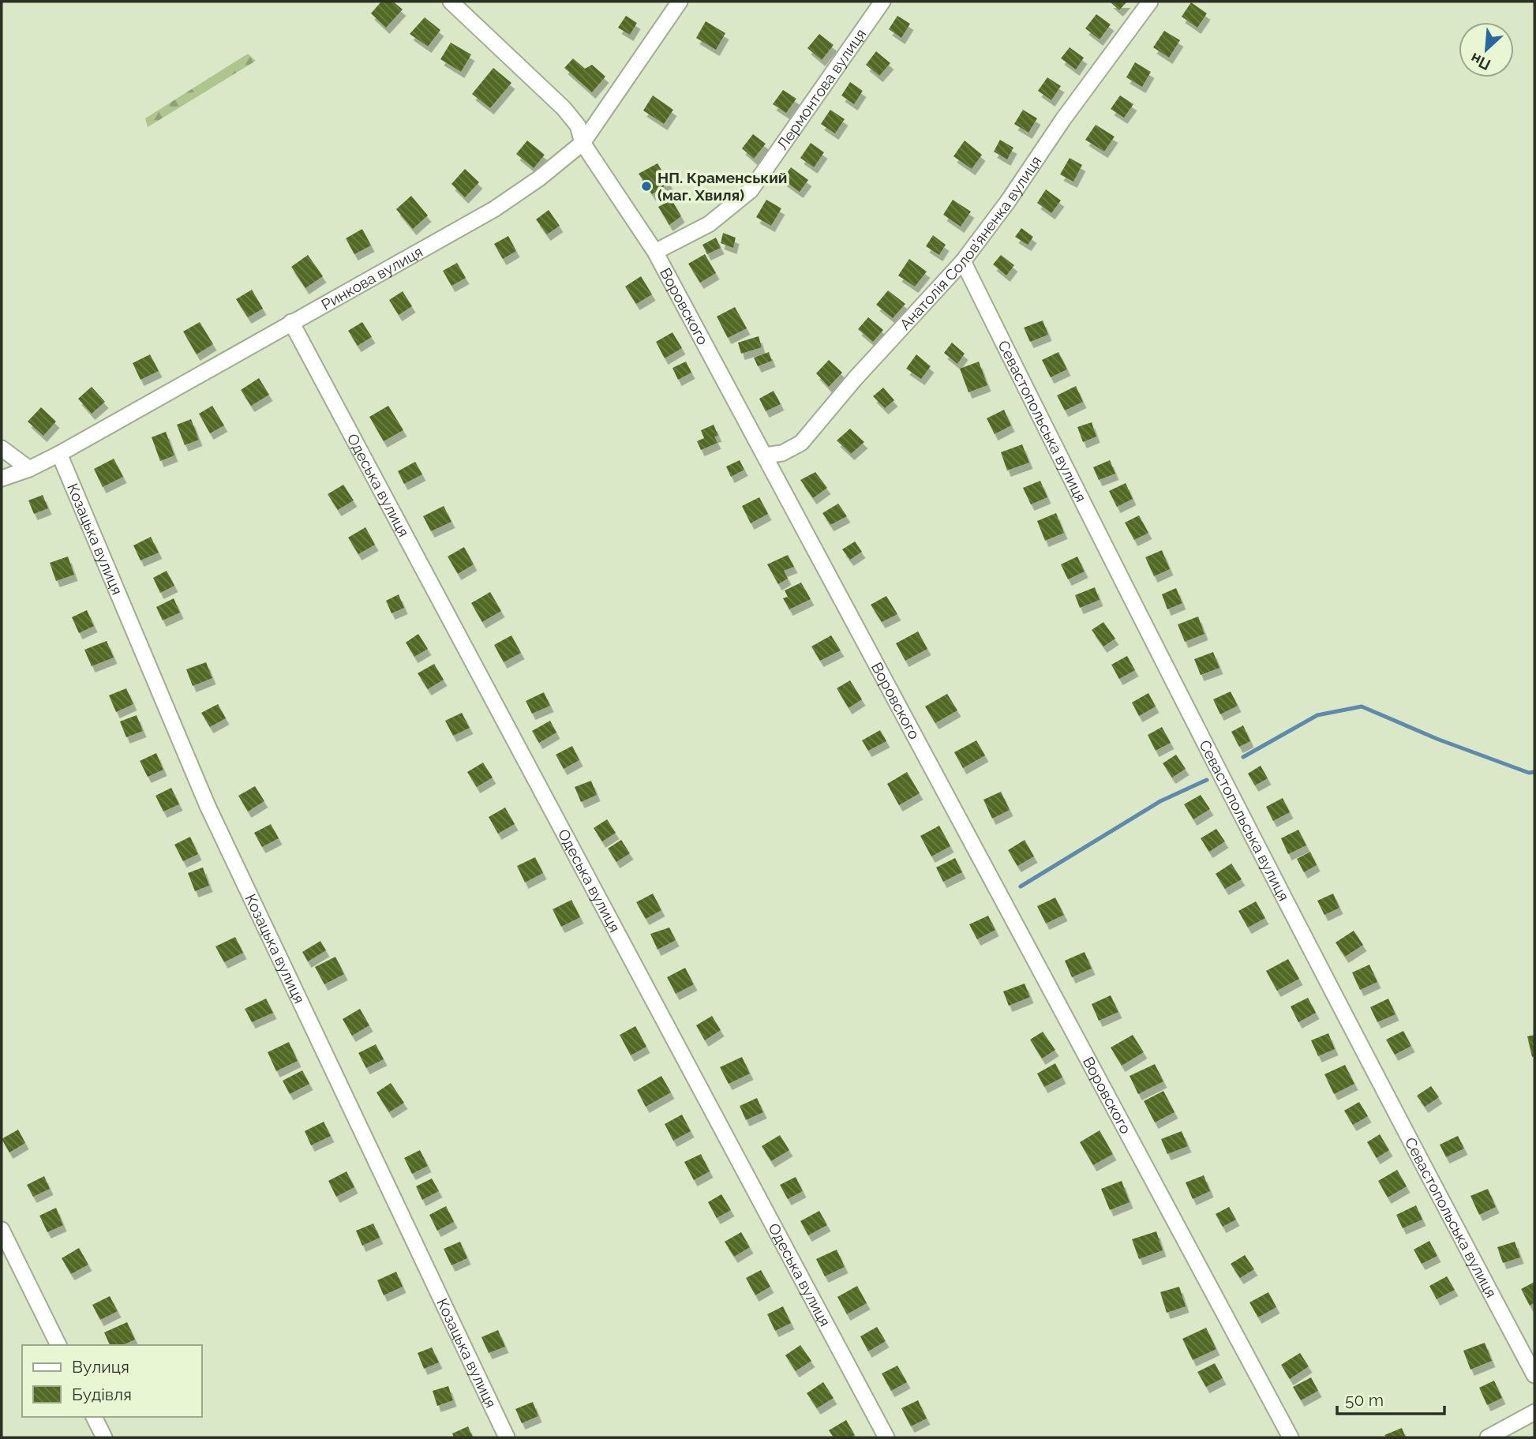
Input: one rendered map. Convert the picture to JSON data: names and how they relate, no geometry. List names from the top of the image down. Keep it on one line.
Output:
{"streets":{"street":["Лермонтова вулиця","Анатолія Солов'яненка вулиця","Ринкова вулиця","Воровского","Севастопольська вулиця","Одеська вулиця","Козацька вулиця"]},"crossings":[["Лермонтова вулиця","Воровского"],["Анатолія Солов'яненка вулиця","Воровского"],["Анатолія Солов'яненка вулиця","Севастопольська вулиця"],["Ринкова вулиця","Воровского"],["Ринкова вулиця","Одеська вулиця"],["Ринкова вулиця","Козацька вулиця"]],"places":["НП. Краменський (маг. Хвиля)"],"legend":["Вулиця","Будівля"],"scale_bar":"50 m","north":"bottom left"}
